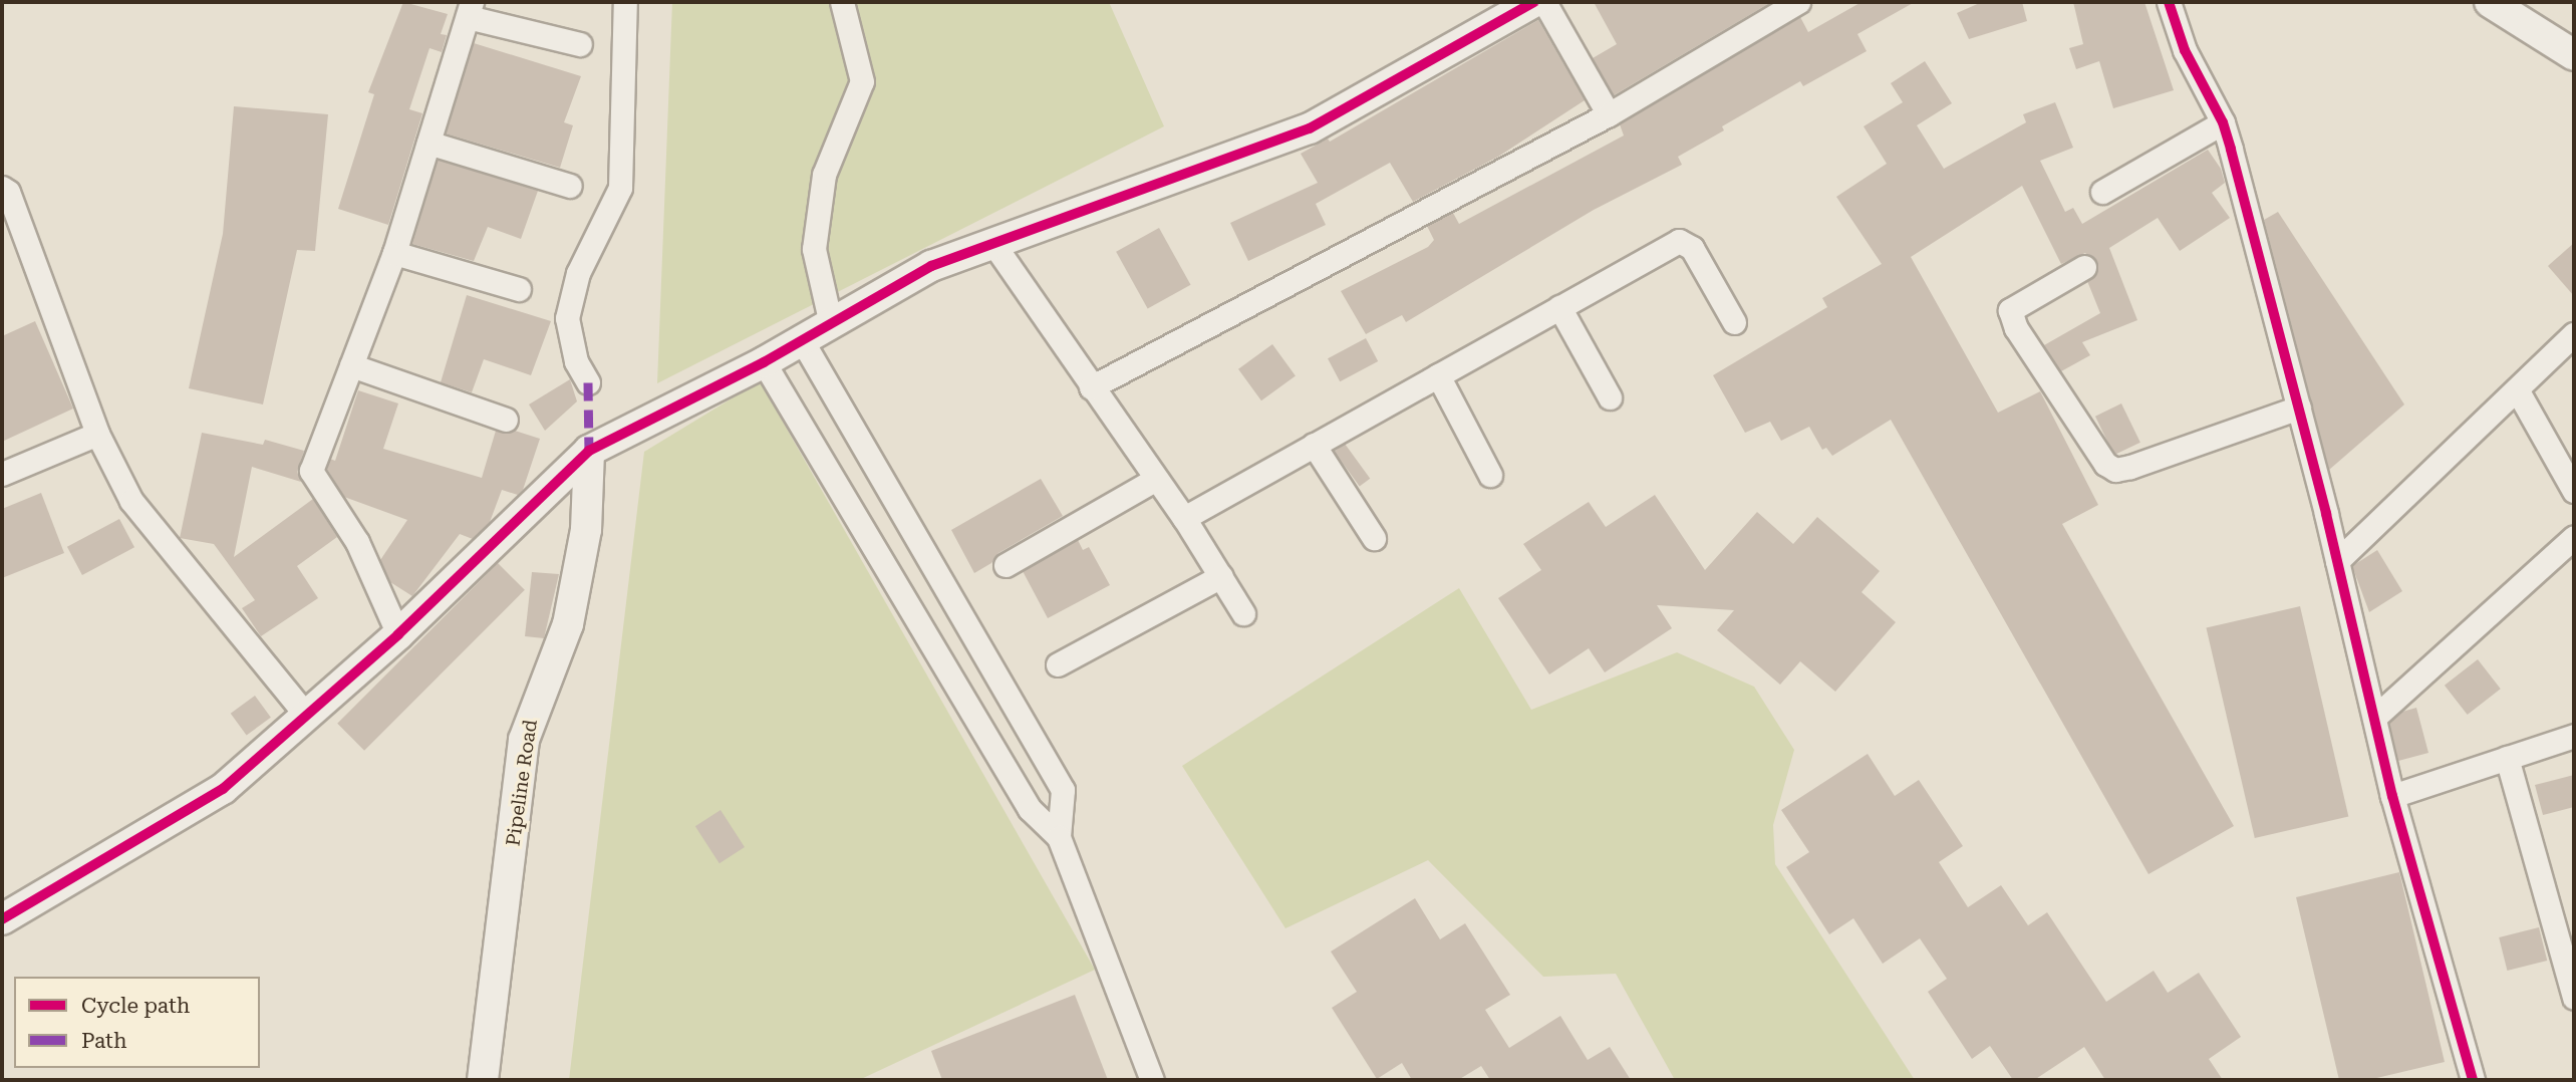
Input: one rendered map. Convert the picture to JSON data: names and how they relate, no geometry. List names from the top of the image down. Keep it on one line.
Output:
{"streets":{"street":["Pipeline Road"]},"legend":["Cycle path","Path"]}
